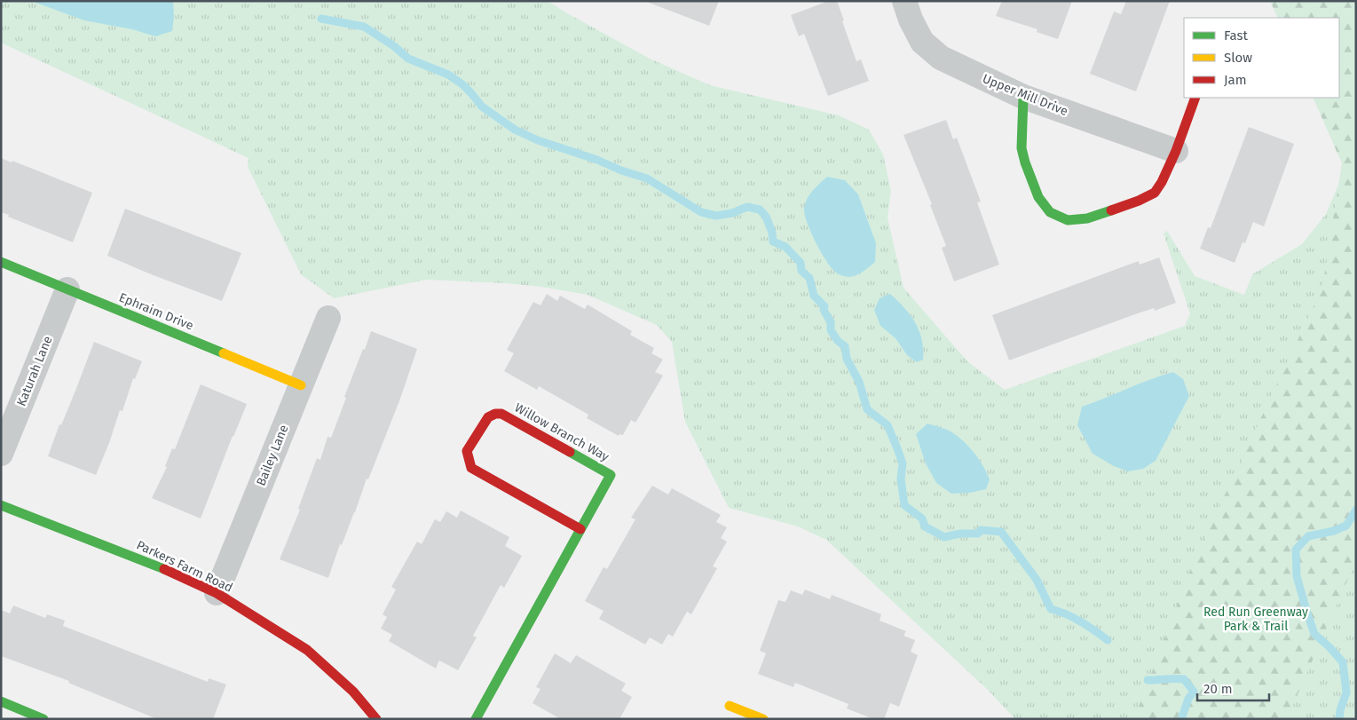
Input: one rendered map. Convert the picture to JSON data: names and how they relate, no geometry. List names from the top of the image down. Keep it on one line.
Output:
{"streets":{"street":["Upper Mill Drive","Ephraim Drive","Katurah Lane","Willow Branch Way","Bailey Lane","Parkers Farm Road"]},"crossings":[["Ephraim Drive","Katurah Lane"],["Ephraim Drive","Bailey Lane"],["Bailey Lane","Parkers Farm Road"]],"parks":["Red Run Greenway Park & Trail"],"legend":["Fast","Slow","Jam"],"scale_bar":"20 m"}
